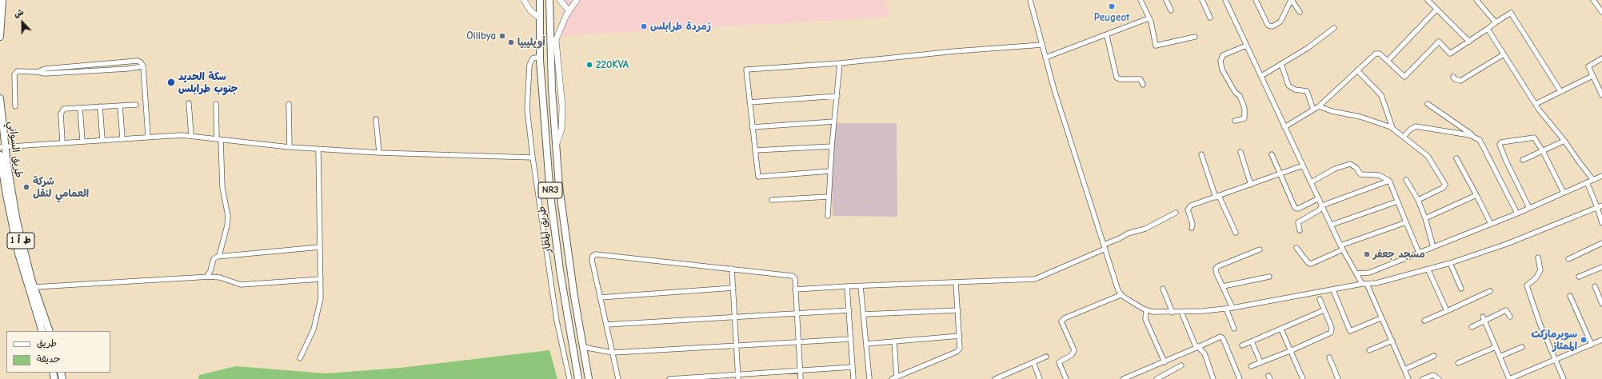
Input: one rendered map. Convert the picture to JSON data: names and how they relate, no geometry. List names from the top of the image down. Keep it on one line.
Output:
{"streets":{"highway":["طريق السواني","NR3","طريق المطار","ط أ 1"]},"places":["Peugeot","زمردة طرابلس","Oilibya","أويليبيا","220KVA","سكة الحديد جنوب طرابلس","شركة العمامي لنقل","مسجد جعفر","سوبرماركت الممتاز"],"legend":["طريق","حديقة"],"north":"top"}
